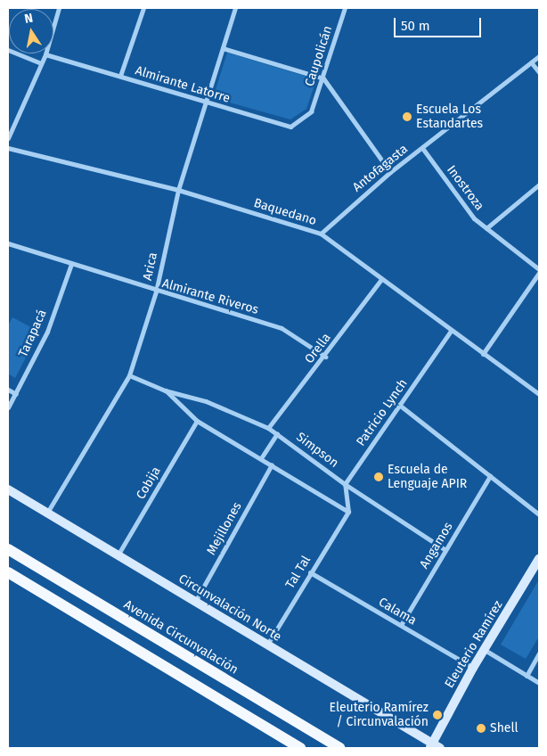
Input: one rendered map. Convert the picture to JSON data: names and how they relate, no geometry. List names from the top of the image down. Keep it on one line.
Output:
{"streets":{"main road":["Avenida Circunvalación"],"street":["Caupolicán","Almirante Latorre","Antofagasta","Inostroza","Baquedano","Arica","Almirante Riveros","Tarapacá","Orella","Patricio Lynch","Simpson","Cobija","Mejillones","Angamos","Tal Tal","Circunvalación Norte","Calama","Eleuterio Ramírez"]},"crossings":[["Caupolicán","Almirante Latorre"],["Almirante Latorre","Arica"],["Antofagasta","Inostroza"],["Antofagasta","Baquedano"],["Baquedano","Arica"],["Baquedano","Orella"],["Baquedano","Patricio Lynch"],["Arica","Almirante Riveros"],["Arica","Simpson"],["Arica","Circunvalación Norte"],["Almirante Riveros","Tarapacá"],["Almirante Riveros","Orella"],["Orella","Simpson"],["Patricio Lynch","Simpson"],["Simpson","Cobija"],["Simpson","Mejillones"],["Simpson","Angamos"],["Simpson","Tal Tal"],["Cobija","Circunvalación Norte"],["Mejillones","Circunvalación Norte"],["Angamos","Calama"],["Tal Tal","Circunvalación Norte"],["Tal Tal","Calama"],["Circunvalación Norte","Eleuterio Ramírez"],["Calama","Eleuterio Ramírez"]],"places":["Escuela Los Estandartes","Escuela de Lenguaje APIR","Eleuterio Ramírez / Circunvalación","Shell"],"scale_bar":"50 m","north":"top"}
